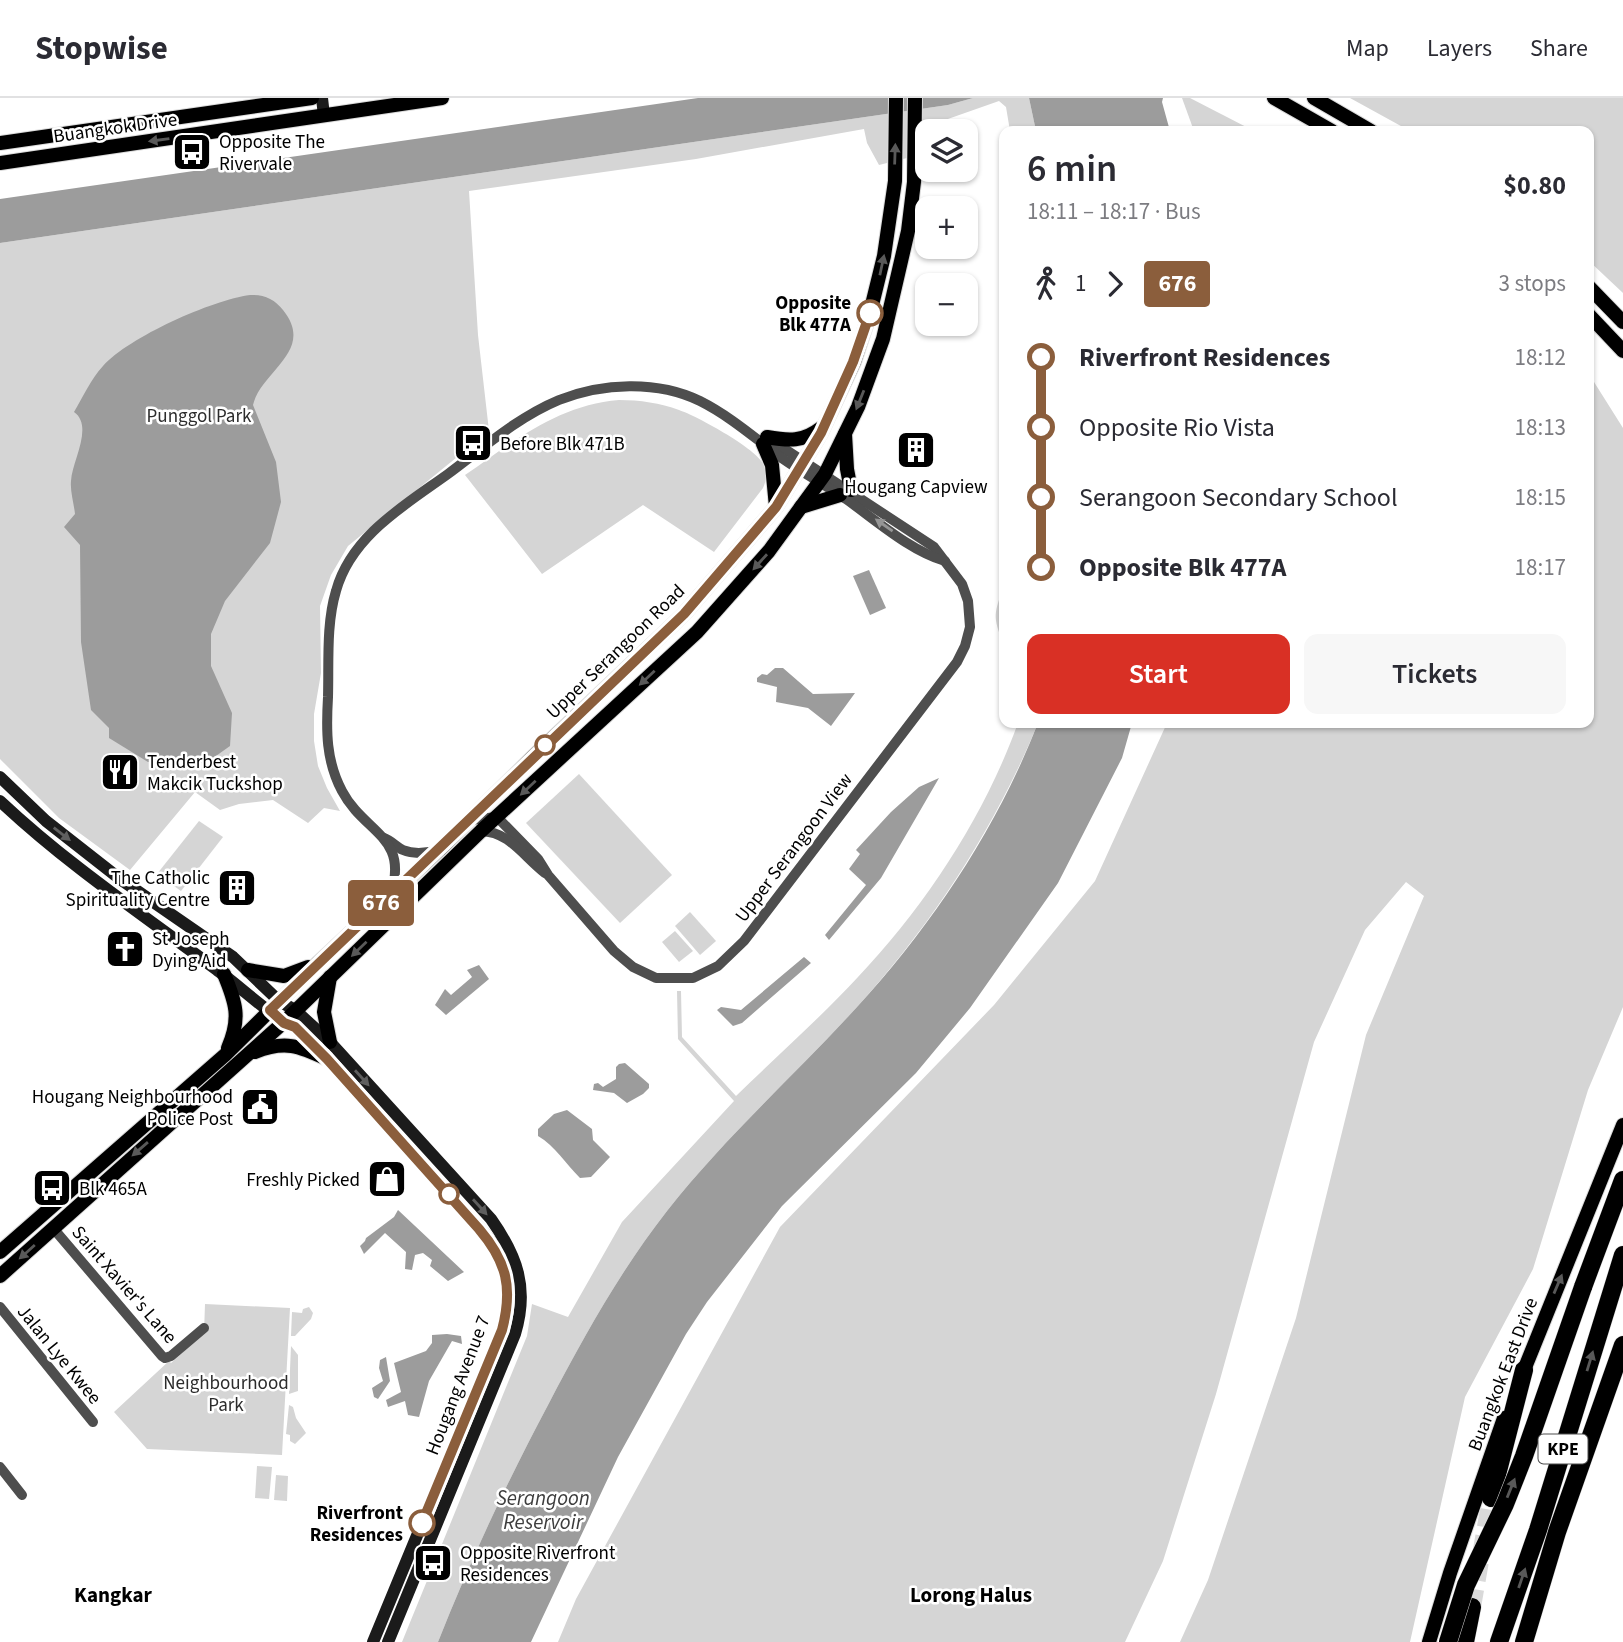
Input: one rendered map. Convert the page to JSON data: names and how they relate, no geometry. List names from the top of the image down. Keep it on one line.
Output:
{"streets":{"highway":["KPE"],"main road":["Buangkok Drive","Upper Serangoon Road","Buangkok East Drive","Hougang Avenue 7"],"street":["Upper Serangoon View","Saint Xavier's Lane","Jalan Lye Kwee"]},"crossings":[["Upper Serangoon Road","Upper Serangoon View"],["Upper Serangoon Road","Saint Xavier's Lane"],["Upper Serangoon Road","Hougang Avenue 7"]],"one_way":["Buangkok East Drive","Hougang Avenue 7"],"districts":["Kangkar","Lorong Halus"],"water":["Serangoon Reservoir"],"parks":["Punggol Park","Neighbourhood Park"],"places":{"bus stop":["Opposite The Rivervale","Before Blk 471B","Blk 465A","Opposite Riverfront Residences"],"other":["Opposite Blk 477A","Riverfront Residences"],"building":["Hougang Capview","The Catholic Spirituality Centre"],"restaurant":["Tenderbest Makcik Tuckshop"],"church":["St Joseph Dying Aid"],"public building":["Hougang Neighbourhood Police Post"],"shop":["Freshly Picked"]},"lines":["bus line 676"],"page":{"header":"Stopwise","nav":["Map","Layers","Share"],"on_map":"676","map_buttons":["+","−"],"heading":["6 min","18:11 – 18:17 · Bus","$0.80"],"legs":["1","676","3 stops"],"list":[{"name":"Riverfront Residences","value":"18:12"},{"name":"Opposite Rio Vista","value":"18:13"},{"name":"Serangoon Secondary School","value":"18:15"},{"name":"Opposite Blk 477A","value":"18:17"}],"buttons":["Start","Tickets"]}}
